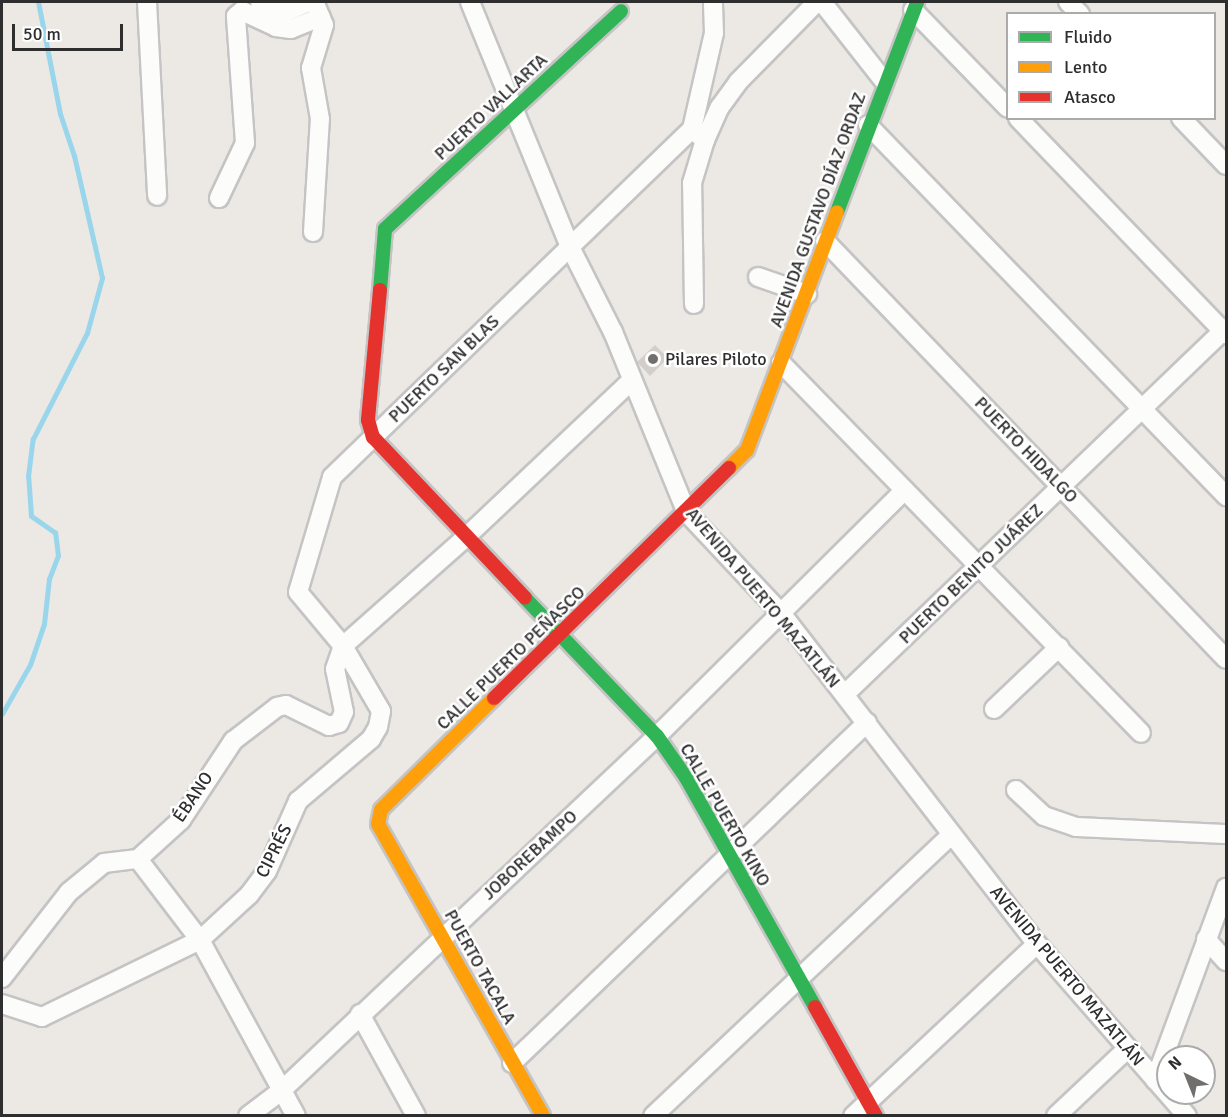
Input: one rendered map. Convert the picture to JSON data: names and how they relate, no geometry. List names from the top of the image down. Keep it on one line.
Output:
{"streets":{"street":["PUERTO VALLARTA","AVENIDA GUSTAVO DÍAZ ORDAZ","PUERTO SAN BLAS","PUERTO HIDALGO","PUERTO BENITO JUÁREZ","AVENIDA PUERTO MAZATLÁN","CALLE PUERTO PEÑASCO","ÉBANO","CALLE PUERTO KINO","CIPRÉS","JOBOREBAMPO","PUERTO TACALA"]},"crossings":[["PUERTO VALLARTA","PUERTO SAN BLAS"],["PUERTO VALLARTA","AVENIDA PUERTO MAZATLÁN"],["PUERTO VALLARTA","CALLE PUERTO KINO"],["AVENIDA GUSTAVO DÍAZ ORDAZ","PUERTO HIDALGO"],["AVENIDA GUSTAVO DÍAZ ORDAZ","AVENIDA PUERTO MAZATLÁN"],["AVENIDA GUSTAVO DÍAZ ORDAZ","CALLE PUERTO PEÑASCO"],["PUERTO SAN BLAS","AVENIDA PUERTO MAZATLÁN"],["PUERTO SAN BLAS","ÉBANO"],["PUERTO SAN BLAS","CALLE PUERTO KINO"],["PUERTO SAN BLAS","CIPRÉS"],["PUERTO HIDALGO","PUERTO BENITO JUÁREZ"],["PUERTO BENITO JUÁREZ","AVENIDA PUERTO MAZATLÁN"],["AVENIDA PUERTO MAZATLÁN","CALLE PUERTO PEÑASCO"],["AVENIDA PUERTO MAZATLÁN","JOBOREBAMPO"],["CALLE PUERTO PEÑASCO","CALLE PUERTO KINO"],["CALLE PUERTO PEÑASCO","PUERTO TACALA"],["ÉBANO","CIPRÉS"],["CALLE PUERTO KINO","JOBOREBAMPO"],["JOBOREBAMPO","PUERTO TACALA"]],"places":["Pilares Piloto"],"legend":["Fluido","Lento","Atasco"],"scale_bar":"50 m","north":"top left"}
